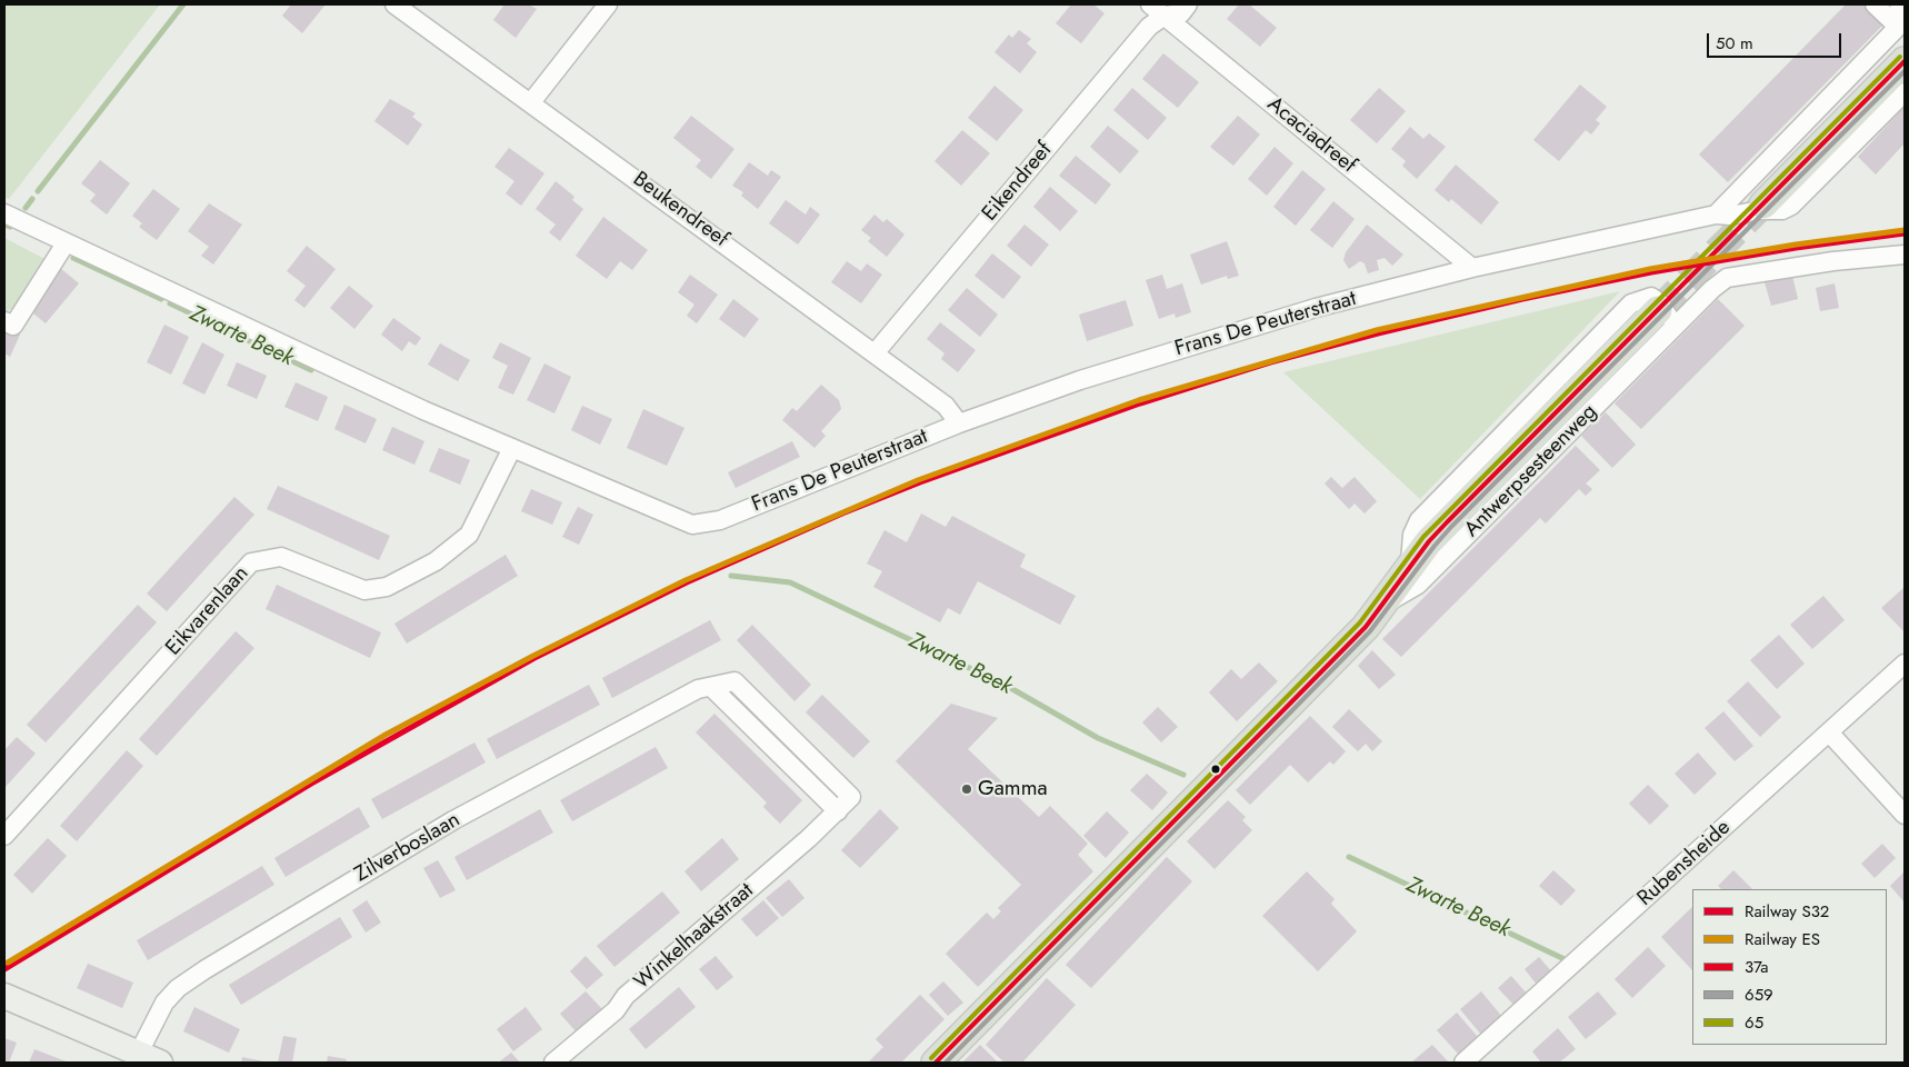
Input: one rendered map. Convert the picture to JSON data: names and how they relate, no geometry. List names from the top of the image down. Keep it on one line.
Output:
{"streets":{"main road":["Antwerpsesteenweg"],"street":["Acaciadreef","Eikendreef","Beukendreef","Frans De Peuterstraat","Eikvarenlaan","Zilverboslaan","Rubensheide","Winkelhaakstraat"]},"crossings":[["Acaciadreef","Eikendreef"],["Acaciadreef","Frans De Peuterstraat"],["Eikendreef","Beukendreef"],["Beukendreef","Frans De Peuterstraat"],["Frans De Peuterstraat","Eikvarenlaan"],["Zilverboslaan","Winkelhaakstraat"]],"water":["Zwarte Beek"],"places":["Gamma"],"lines":["transit line 65","transit line 37a","transit line 659","rail line ES","rail line S32"],"legend":["Railway S32","Railway ES","37a","659","65"],"scale_bar":"50 m"}
